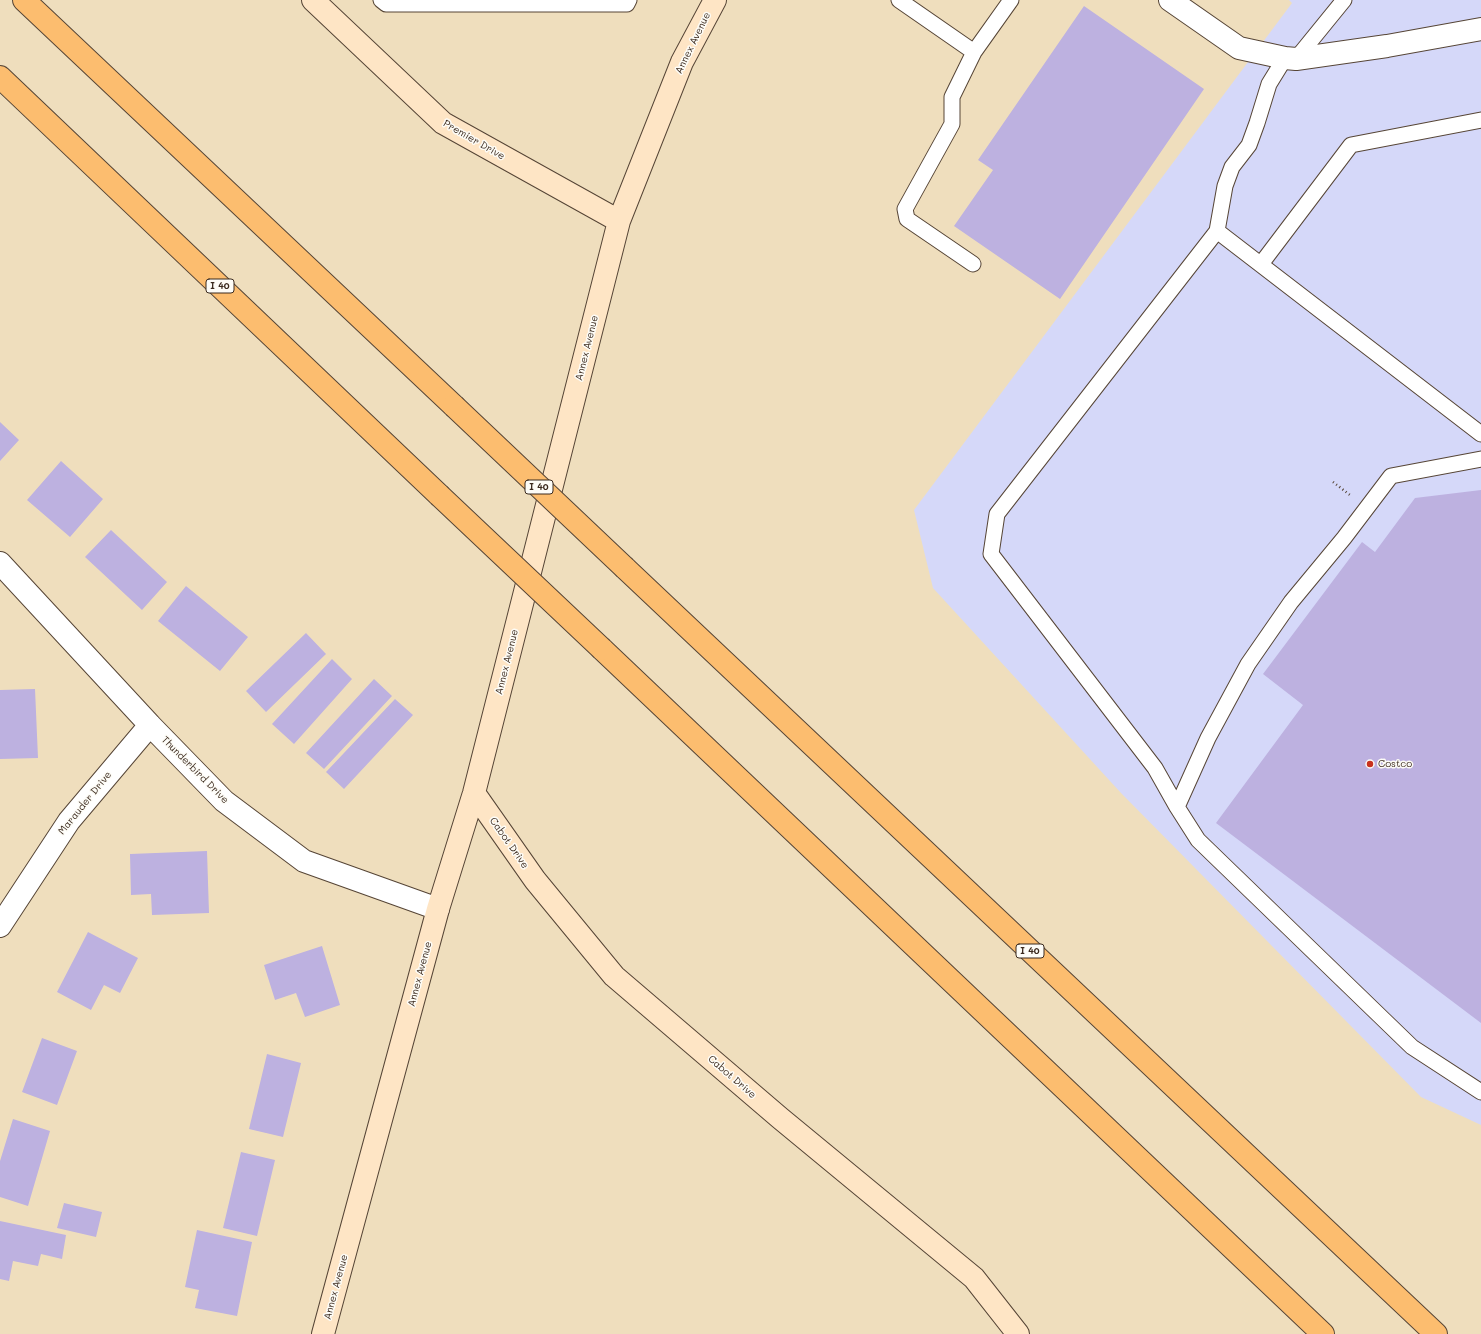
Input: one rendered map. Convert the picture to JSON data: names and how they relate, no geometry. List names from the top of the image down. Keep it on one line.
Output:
{"streets":{"highway":["I 40"],"street":["Annex Avenue","Premier Drive","Thunderbird Drive","Marauder Drive","Cabot Drive"]},"crossings":[["Annex Avenue","Premier Drive"],["Annex Avenue","Thunderbird Drive"],["Annex Avenue","Cabot Drive"],["Thunderbird Drive","Marauder Drive"]],"places":["Costco"]}
